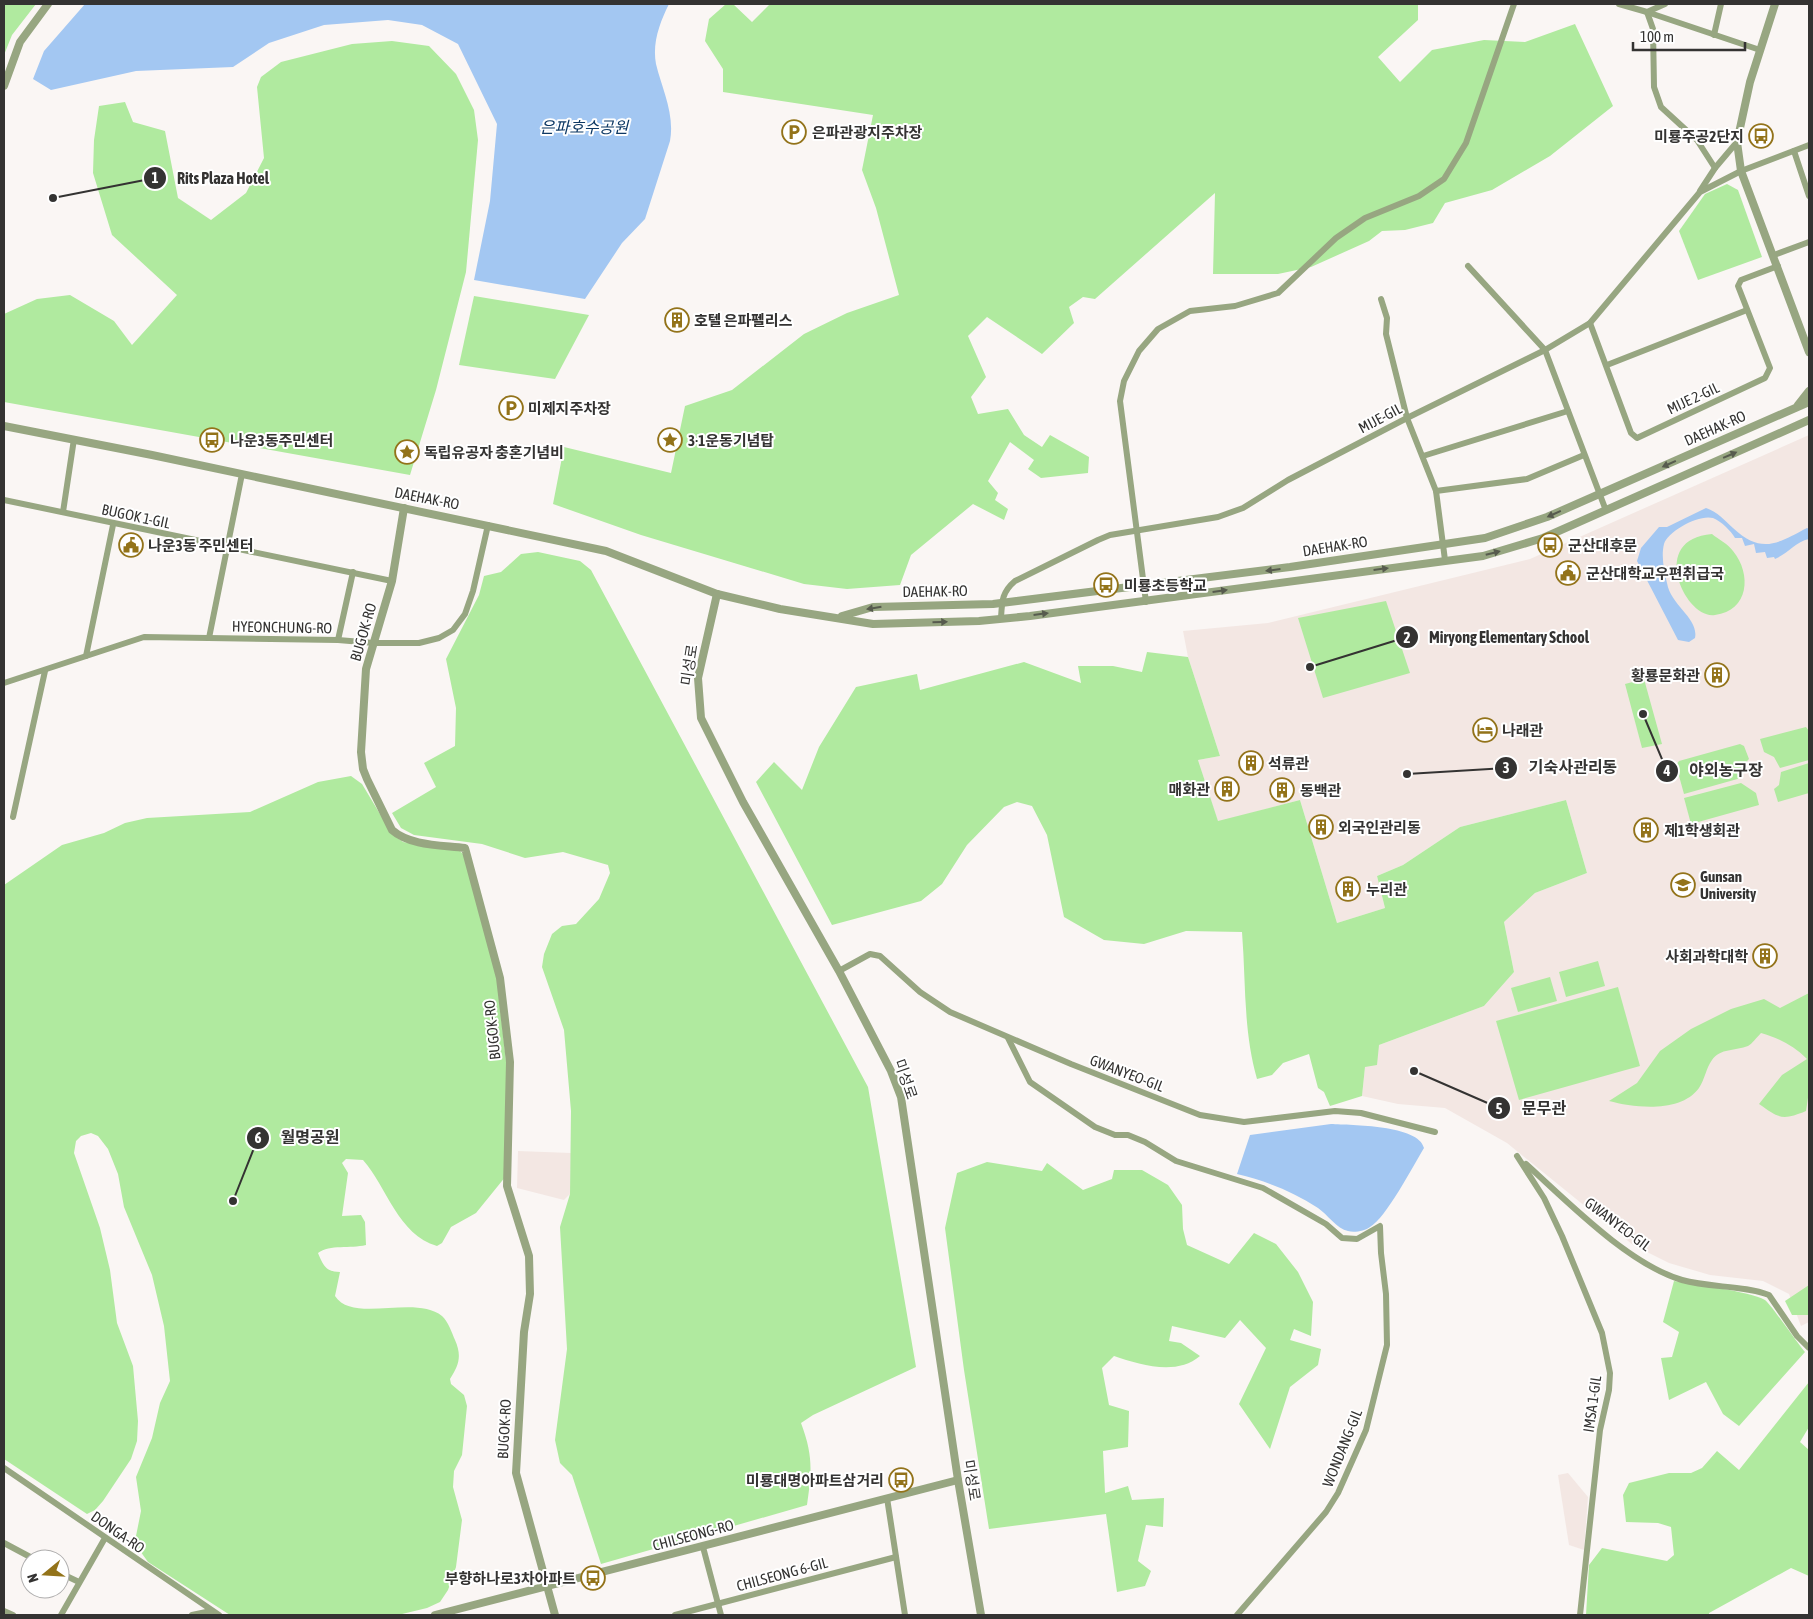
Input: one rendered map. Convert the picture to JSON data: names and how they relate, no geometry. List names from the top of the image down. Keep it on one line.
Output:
{"streets":{"street":["MIJE 2-GIL","MIJE-GIL","DAEHAK-RO","BUGOK 1-GIL","HYEONCHUNG-RO","BUGOK-RO","미성로","GWANYEO-GIL","IMSA 1-GIL","WONDANG-GIL","DONGA-RO","CHILSEONG-RO","CHILSEONG 6-GIL"]},"crossings":[["MIJE 2-GIL","MIJE-GIL"],["MIJE-GIL","DAEHAK-RO"],["DAEHAK-RO","HYEONCHUNG-RO"],["DAEHAK-RO","BUGOK-RO"],["DAEHAK-RO","미성로"],["BUGOK 1-GIL","BUGOK-RO"],["HYEONCHUNG-RO","BUGOK-RO"],["BUGOK-RO","CHILSEONG-RO"],["미성로","GWANYEO-GIL"],["미성로","CHILSEONG-RO"],["GWANYEO-GIL","IMSA 1-GIL"],["GWANYEO-GIL","WONDANG-GIL"]],"water":["은파호수공원"],"places":{"parking":["은파관광지주차장","미제지주차장"],"bus stop":["미룡주공2단지","나운3동주민센터","군산대후문","미룡초등학교","미룡대명아파트삼거리","부향하나로3차아파트"],"other":["Rits Plaza Hotel","Miryong Elementary School","야외농구장","기숙사관리동","문무관","월명공원"],"building":["호텔 은파펠리스","황룡문화관","석류관","매화관","동백관","외국인관리동","제1학생회관","누리관","사회과학대학"],"place":["3·1운동기념탑","독립유공자 충혼기념비"],"public building":["나운3동 주민센터","군산대학교우편취급국"],"hotel":["나래관"],"school or university":["Gunsan University"]},"scale_bar":"100 m","north":"left"}
